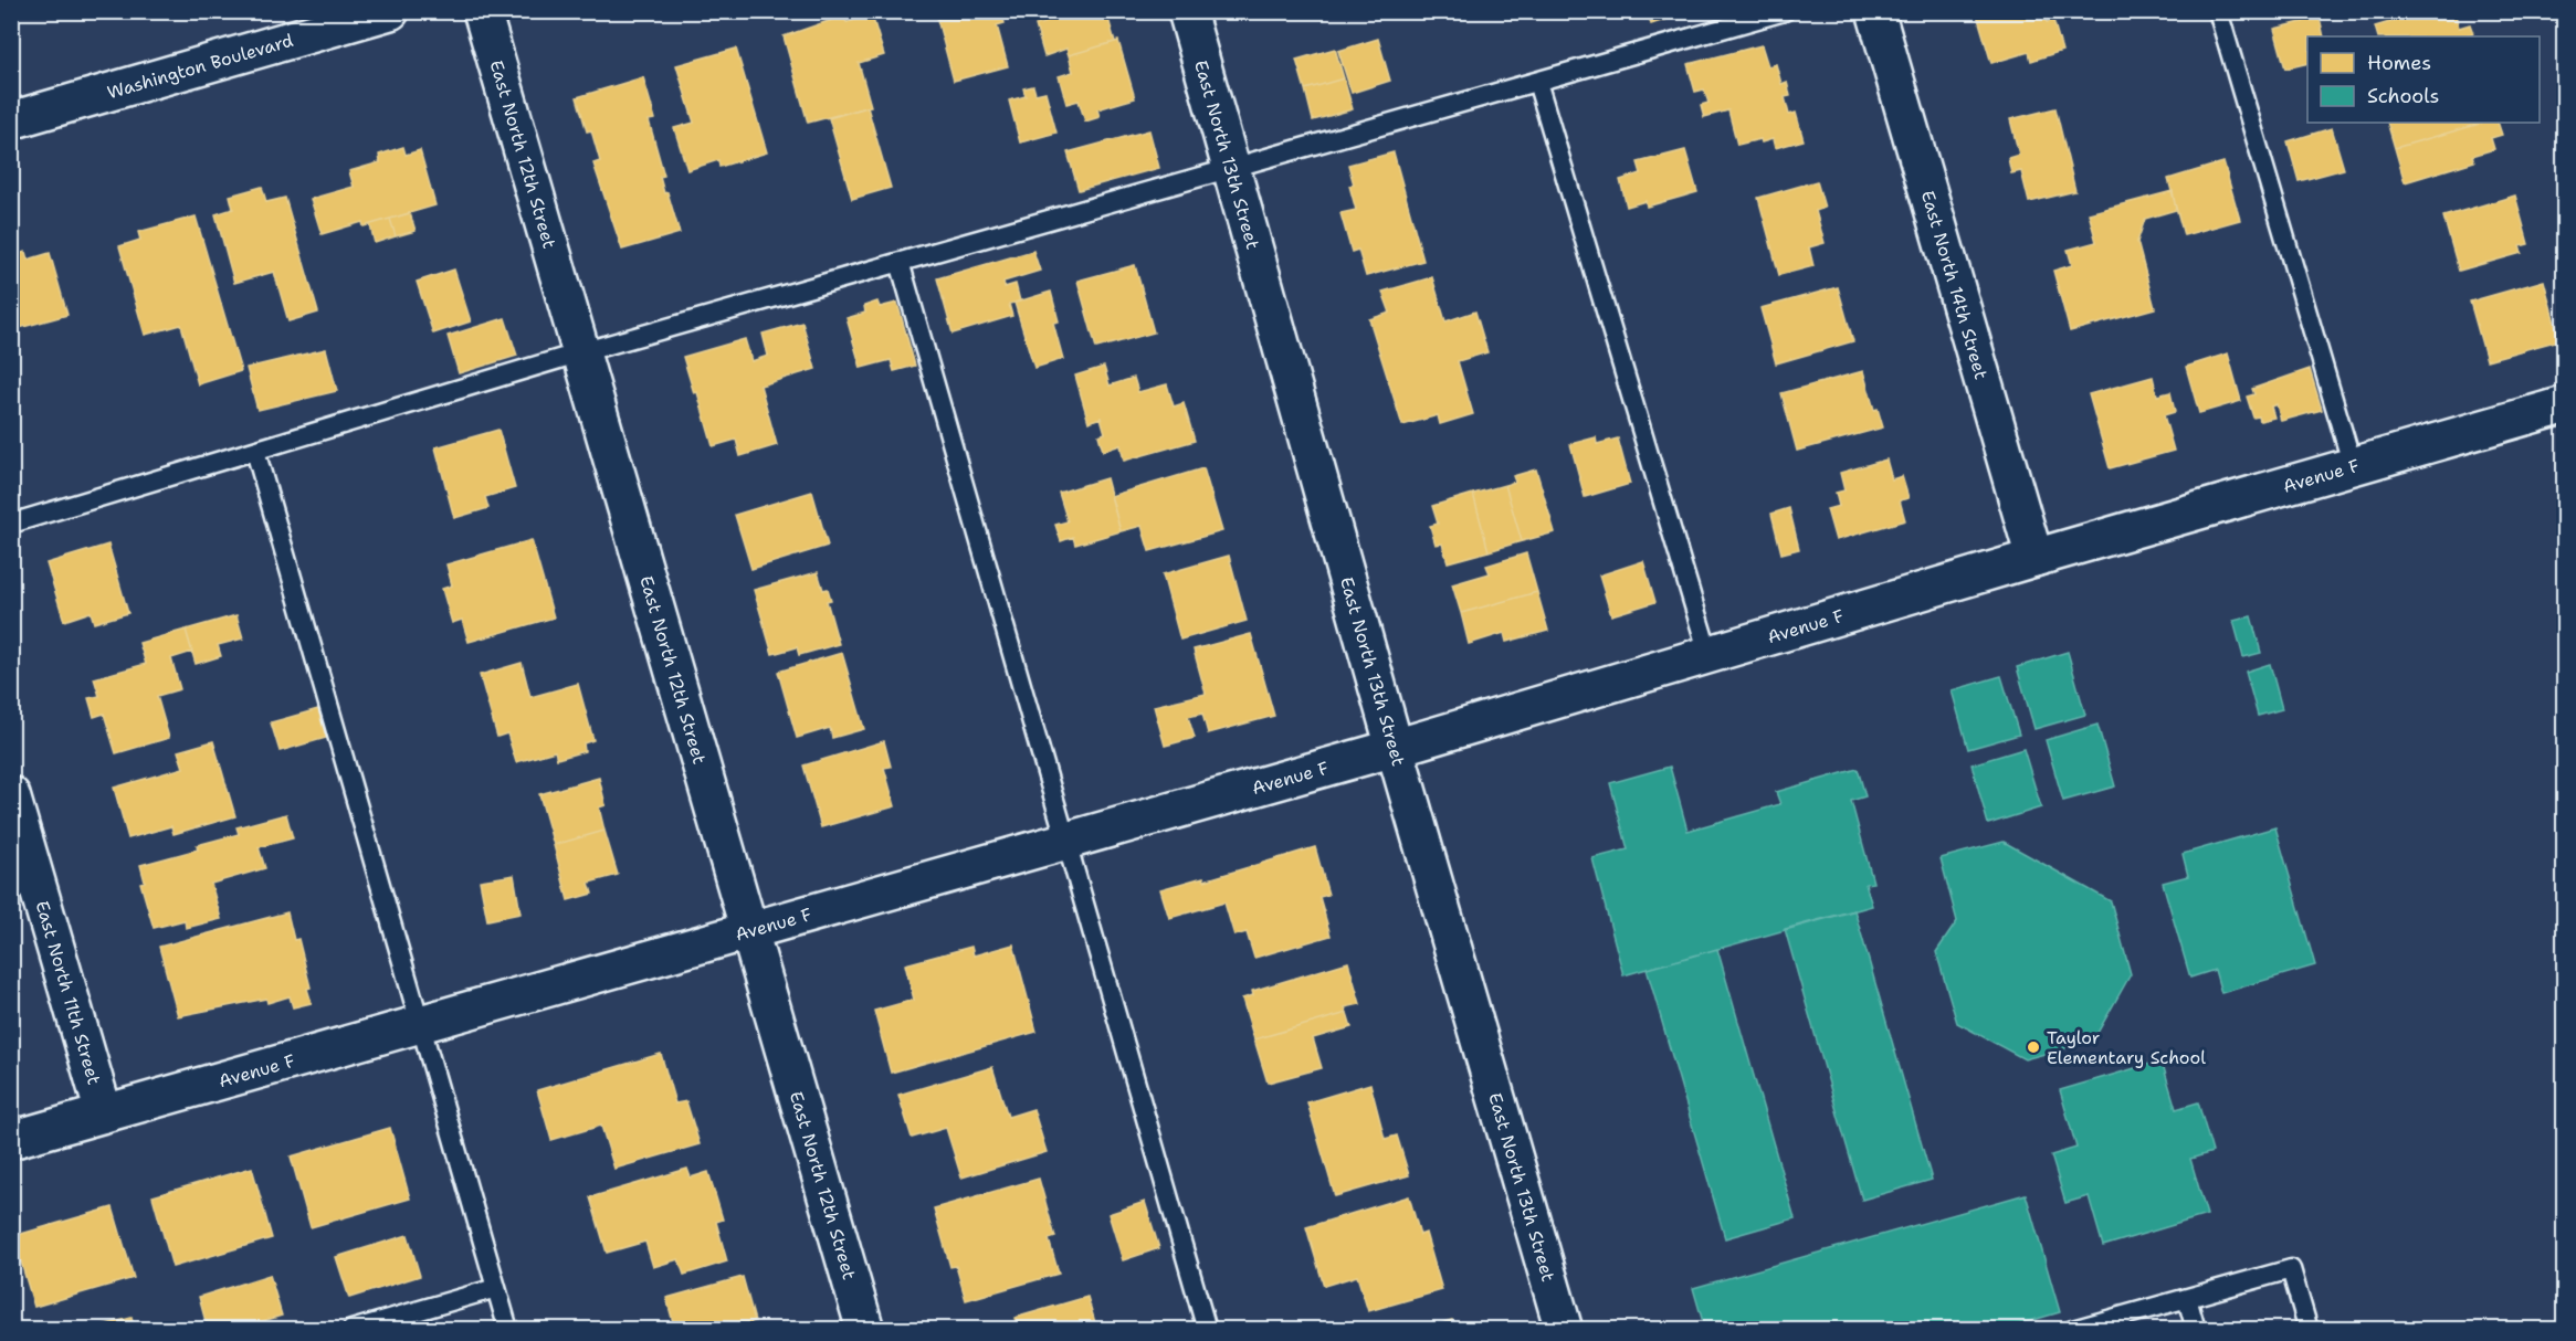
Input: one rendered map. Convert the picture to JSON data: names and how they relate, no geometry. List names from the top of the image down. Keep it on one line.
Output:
{"streets":{"street":["Washington Boulevard","East North 12th Street","East North 13th Street","East North 14th Street","Avenue F","East North 11th Street"]},"crossings":[["East North 12th Street","Avenue F"],["East North 13th Street","Avenue F"],["East North 14th Street","Avenue F"],["Avenue F","East North 11th Street"]],"places":["Taylor Elementary School"],"legend":["Homes","Schools"]}
